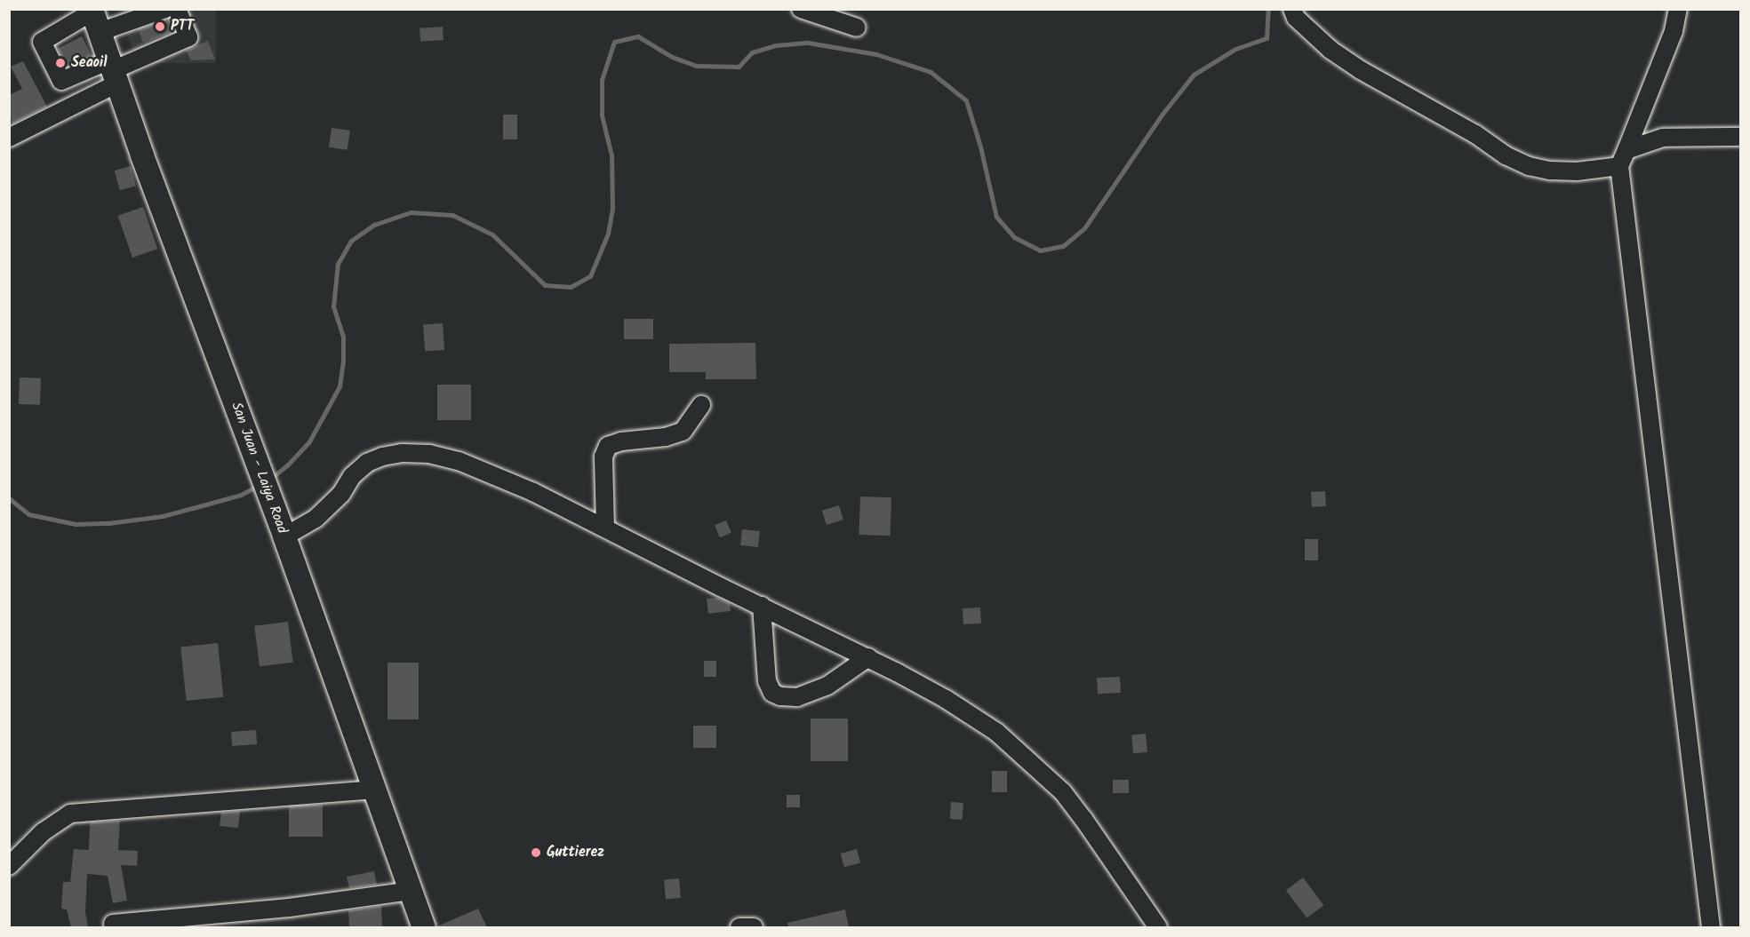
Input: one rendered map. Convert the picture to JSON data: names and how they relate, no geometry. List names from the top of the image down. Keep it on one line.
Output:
{"streets":{"main road":["San Juan - Laiya Road"]},"places":["PTT","Seaoil","Guttierez"]}
